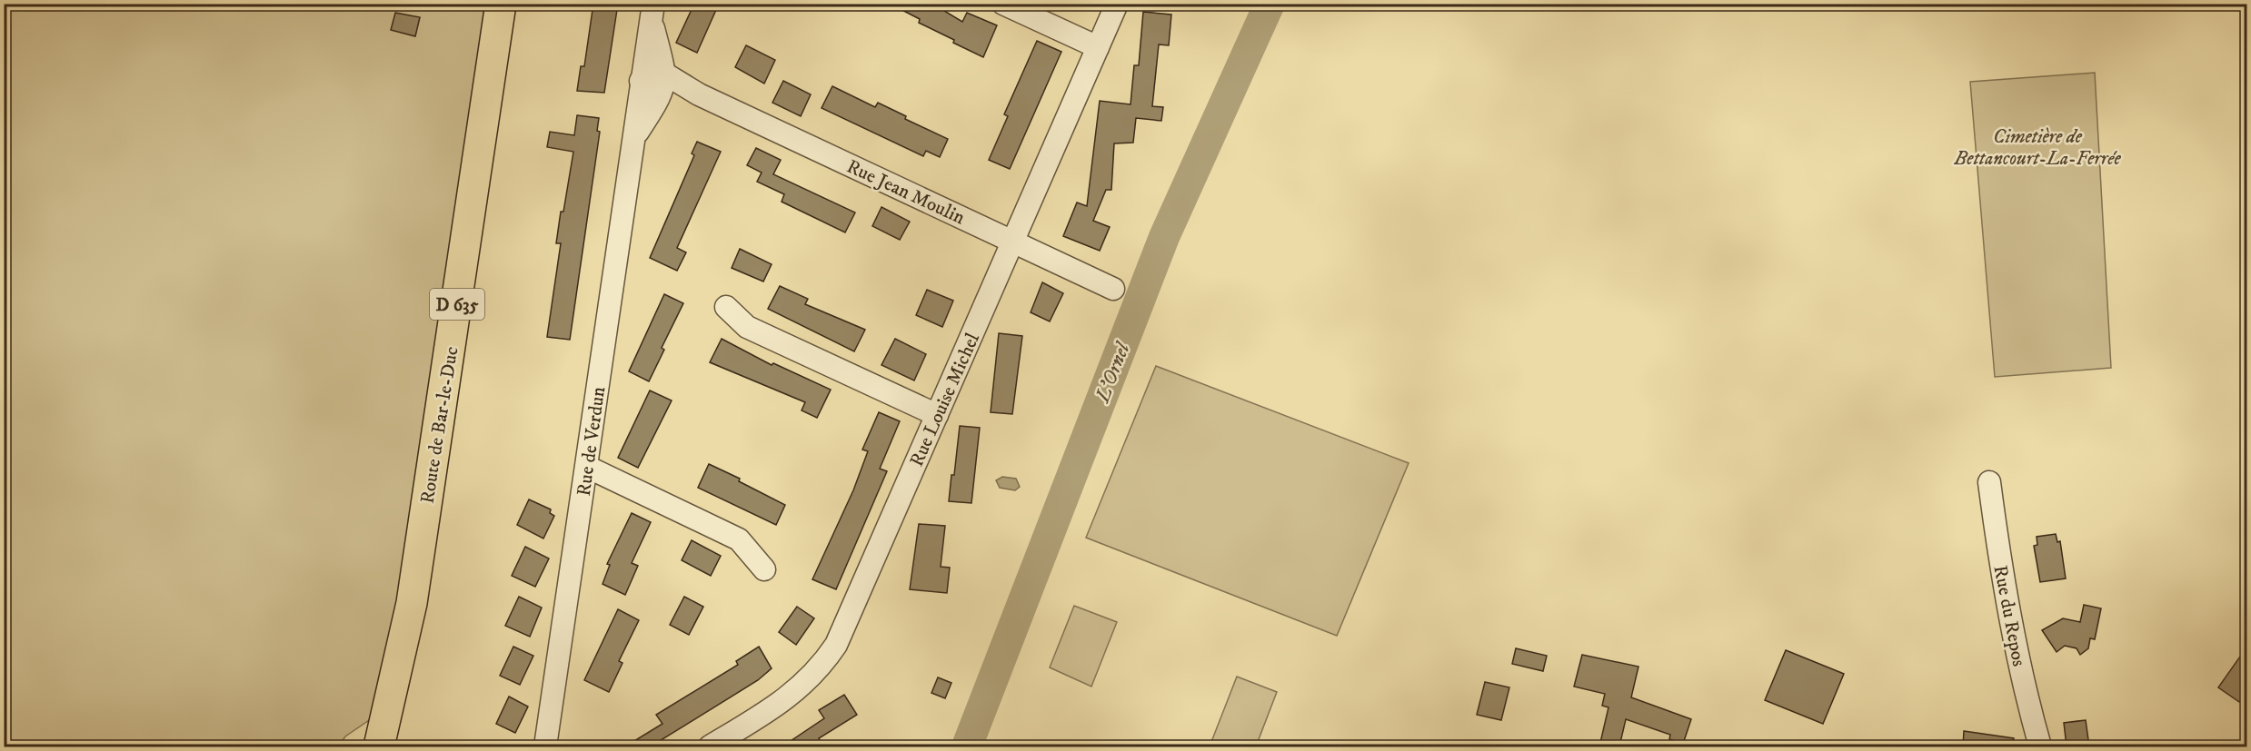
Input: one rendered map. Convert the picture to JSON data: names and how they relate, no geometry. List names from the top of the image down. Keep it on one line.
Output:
{"streets":{"main road":["D 635","Route de Bar-le-Duc"],"street":["Rue Jean Moulin","Rue Louise Michel","Rue de Verdun","Rue du Repos"]},"crossings":[["Rue Jean Moulin","Rue Louise Michel"],["Rue Jean Moulin","Rue de Verdun"]],"water":["L'Ornel"],"parks":["Cimetière de Bettancourt-La-Ferrée"]}
